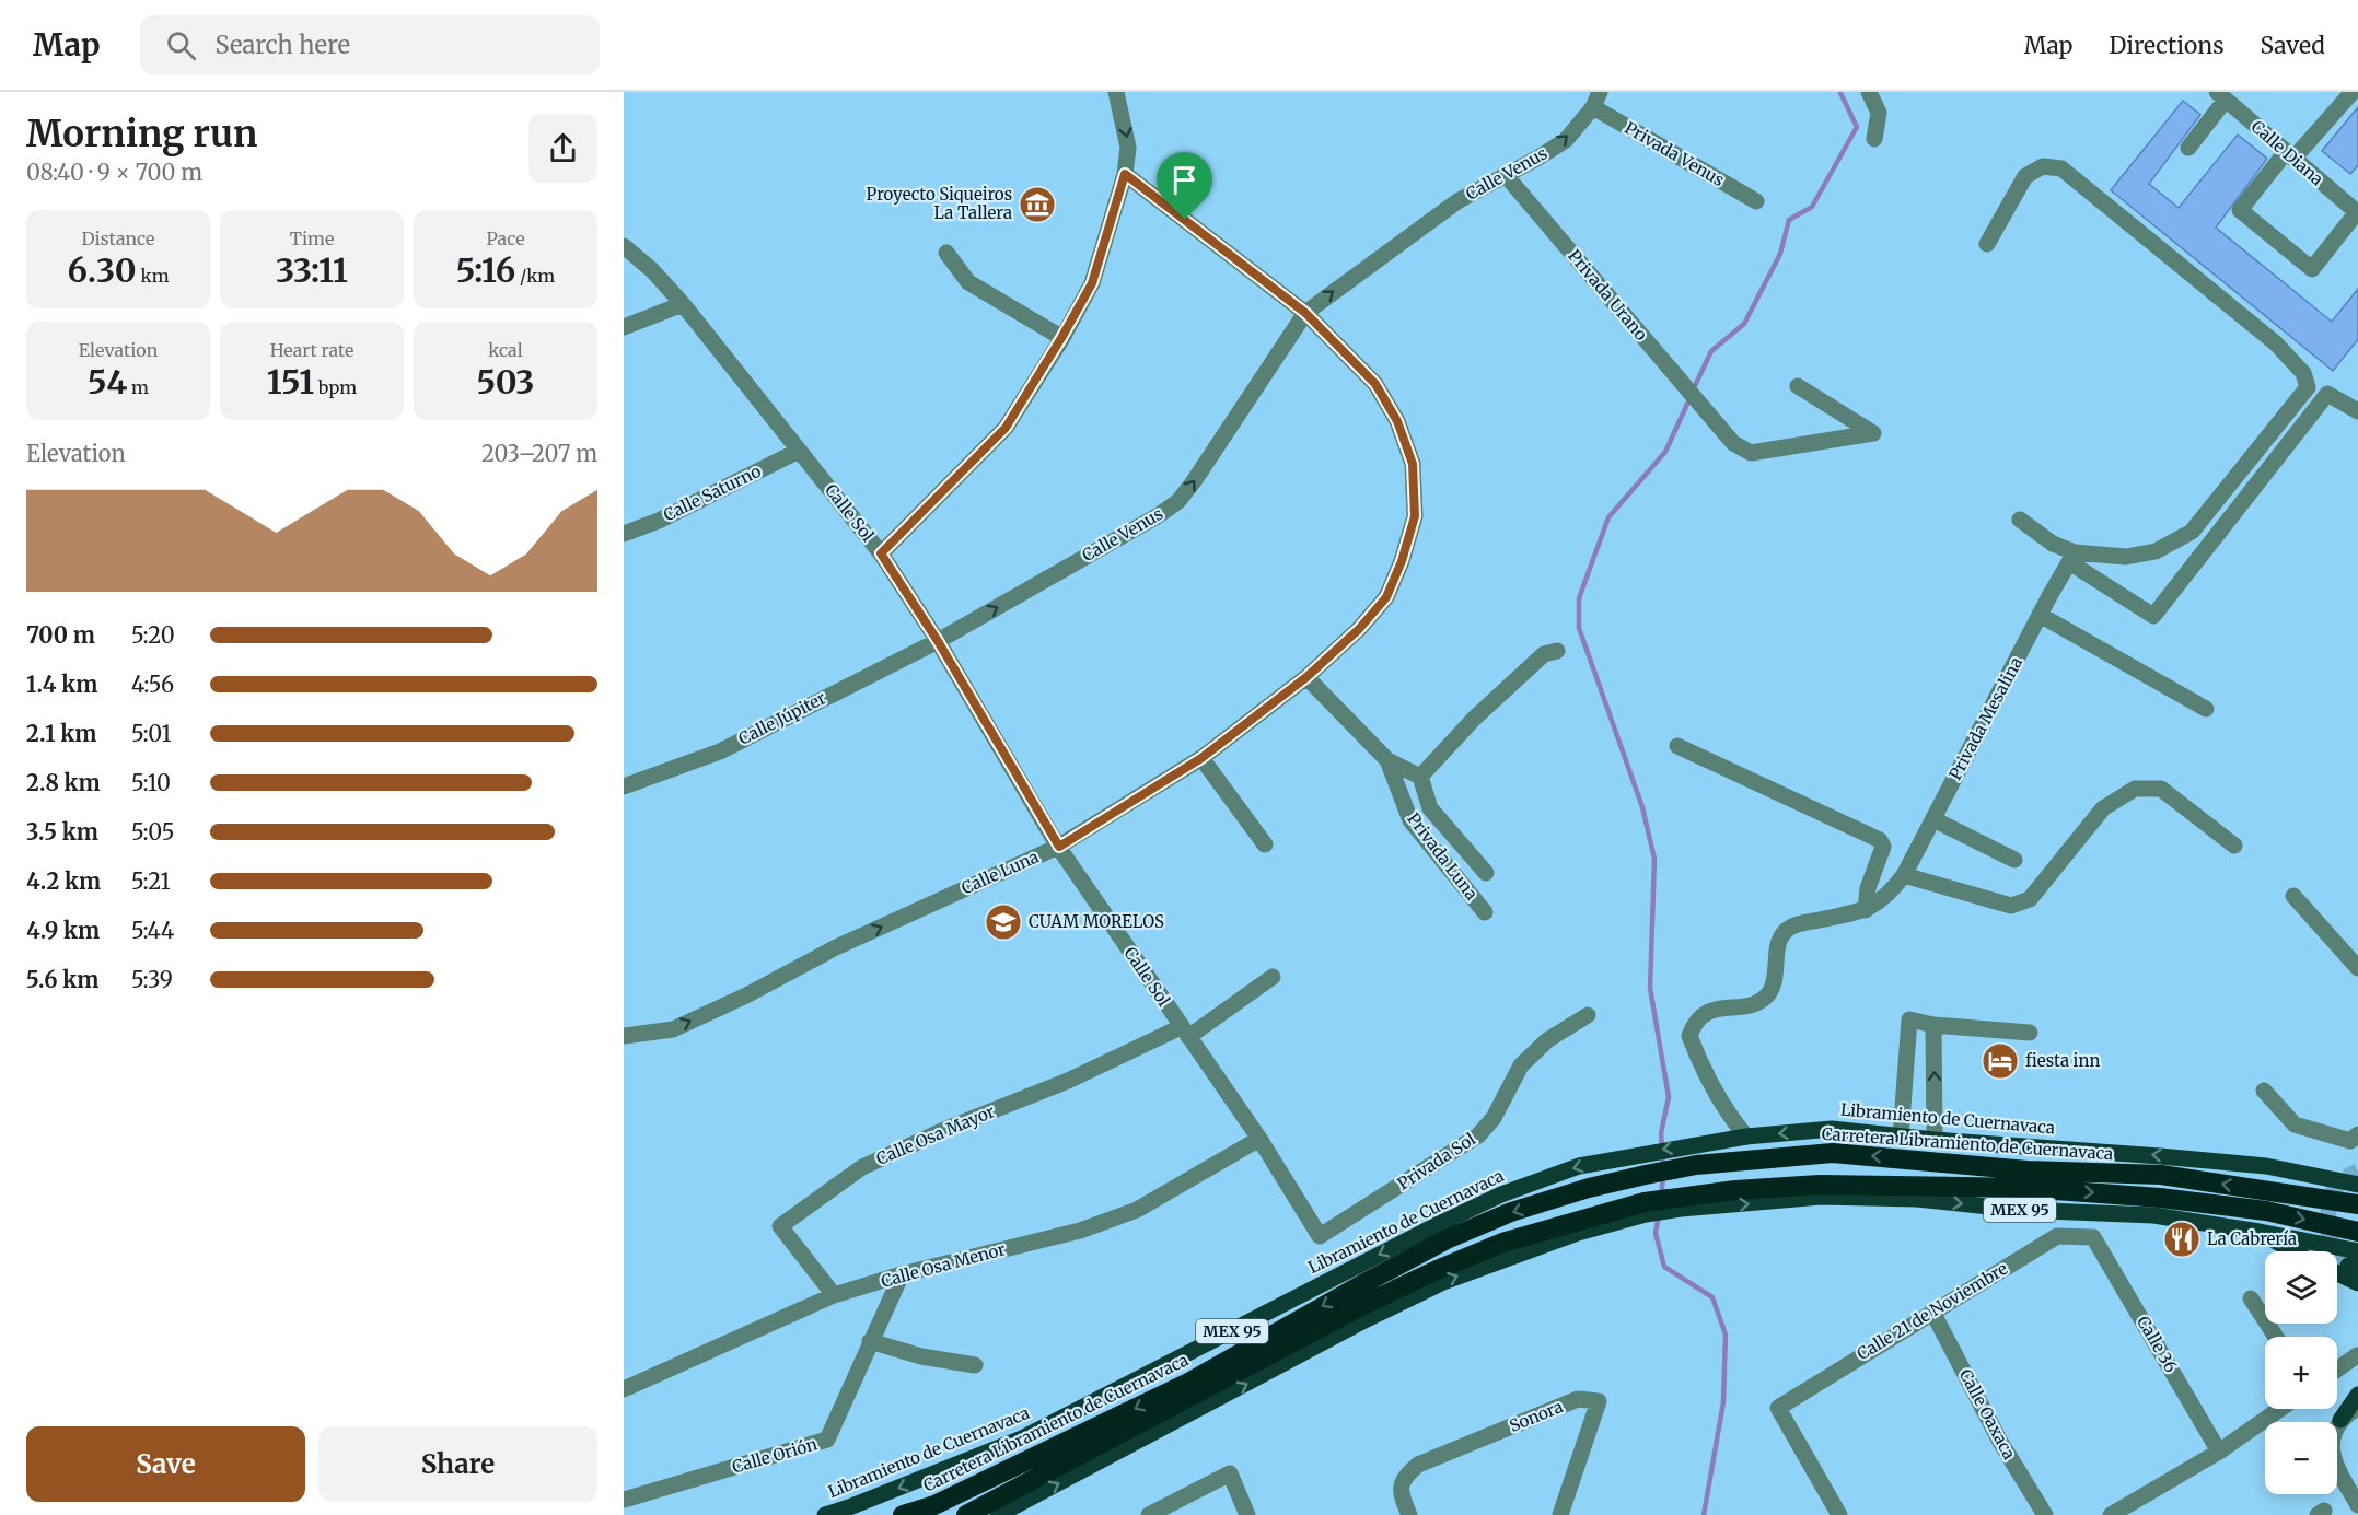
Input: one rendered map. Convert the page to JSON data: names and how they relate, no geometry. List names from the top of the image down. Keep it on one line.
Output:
{"streets":{"highway":["Carretera Libramiento de Cuernavaca","MEX 95"],"main road":["Libramiento de Cuernavaca"],"street":["Calle Diana","Privada Venus","Calle Venus","Privada Urano","Calle Saturno","Calle Sol","Calle Júpiter","Privada Mesalina","Privada Luna","Calle Luna","Calle Osa Mayor","Privada Sol","Calle Osa Menor","Calle 21 de Noviembre","Calle 36","Calle Oaxaca","Sonora","Calle Orión"]},"crossings":[["Privada Venus","Calle Venus"],["Calle Venus","Privada Urano"],["Calle Venus","Calle Sol"],["Calle Venus","Calle Júpiter"],["Calle Venus","Calle Luna"],["Calle Saturno","Calle Sol"],["Calle Sol","Calle Júpiter"],["Calle Sol","Calle Luna"],["Calle Sol","Calle Osa Mayor"],["Calle Sol","Privada Sol"],["Calle Sol","Calle Osa Menor"],["Privada Mesalina","Libramiento de Cuernavaca"],["Privada Luna","Calle Luna"],["Libramiento de Cuernavaca","Carretera Libramiento de Cuernavaca"],["Calle Osa Mayor","Calle Osa Menor"],["Calle Osa Menor","Calle Orión"],["Calle 21 de Noviembre","Calle 36"],["Calle 21 de Noviembre","Calle Oaxaca"]],"one_way":["Calle Venus","Calle Luna"],"places":{"museum":["Proyecto Siqueiros La Tallera"],"school or university":["CUAM MORELOS"],"hotel":["fiesta inn"],"restaurant":["La Cabrería"]},"page":{"header":"Map","search":"Search here","nav":["Map","Directions","Saved"],"heading":["Morning run","08:40 · 9 × 700 m"],"stats":[["Distance","6.30 km"],["Time","33:11"],["Pace","5:16 /km"],["Elevation","54 m"],["Heart rate","151 bpm"],["kcal","503"]],"chart":["Elevation","203–207 m"],"list":[{"name":"700 m","note":"5:20"},{"name":"1.4 km","note":"4:56"},{"name":"2.1 km","note":"5:01"},{"name":"2.8 km","note":"5:10"},{"name":"3.5 km","note":"5:05"},{"name":"4.2 km","note":"5:21"},{"name":"4.9 km","note":"5:44"},{"name":"5.6 km","note":"5:39"}],"map_buttons":["+","−"],"buttons":["Save","Share"]}}
